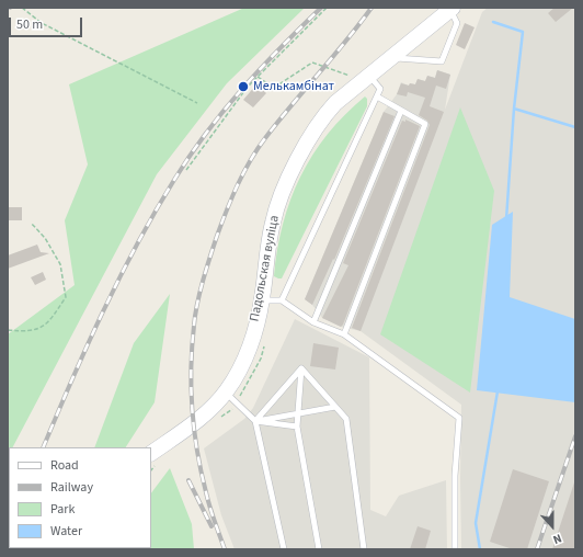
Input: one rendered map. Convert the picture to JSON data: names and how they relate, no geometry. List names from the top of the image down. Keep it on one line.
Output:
{"streets":{"main road":["Падольская вуліца"]},"places":["Мелькамбінат"],"legend":["Road","Railway","Park","Water"],"scale_bar":"50 m","north":"bottom"}
